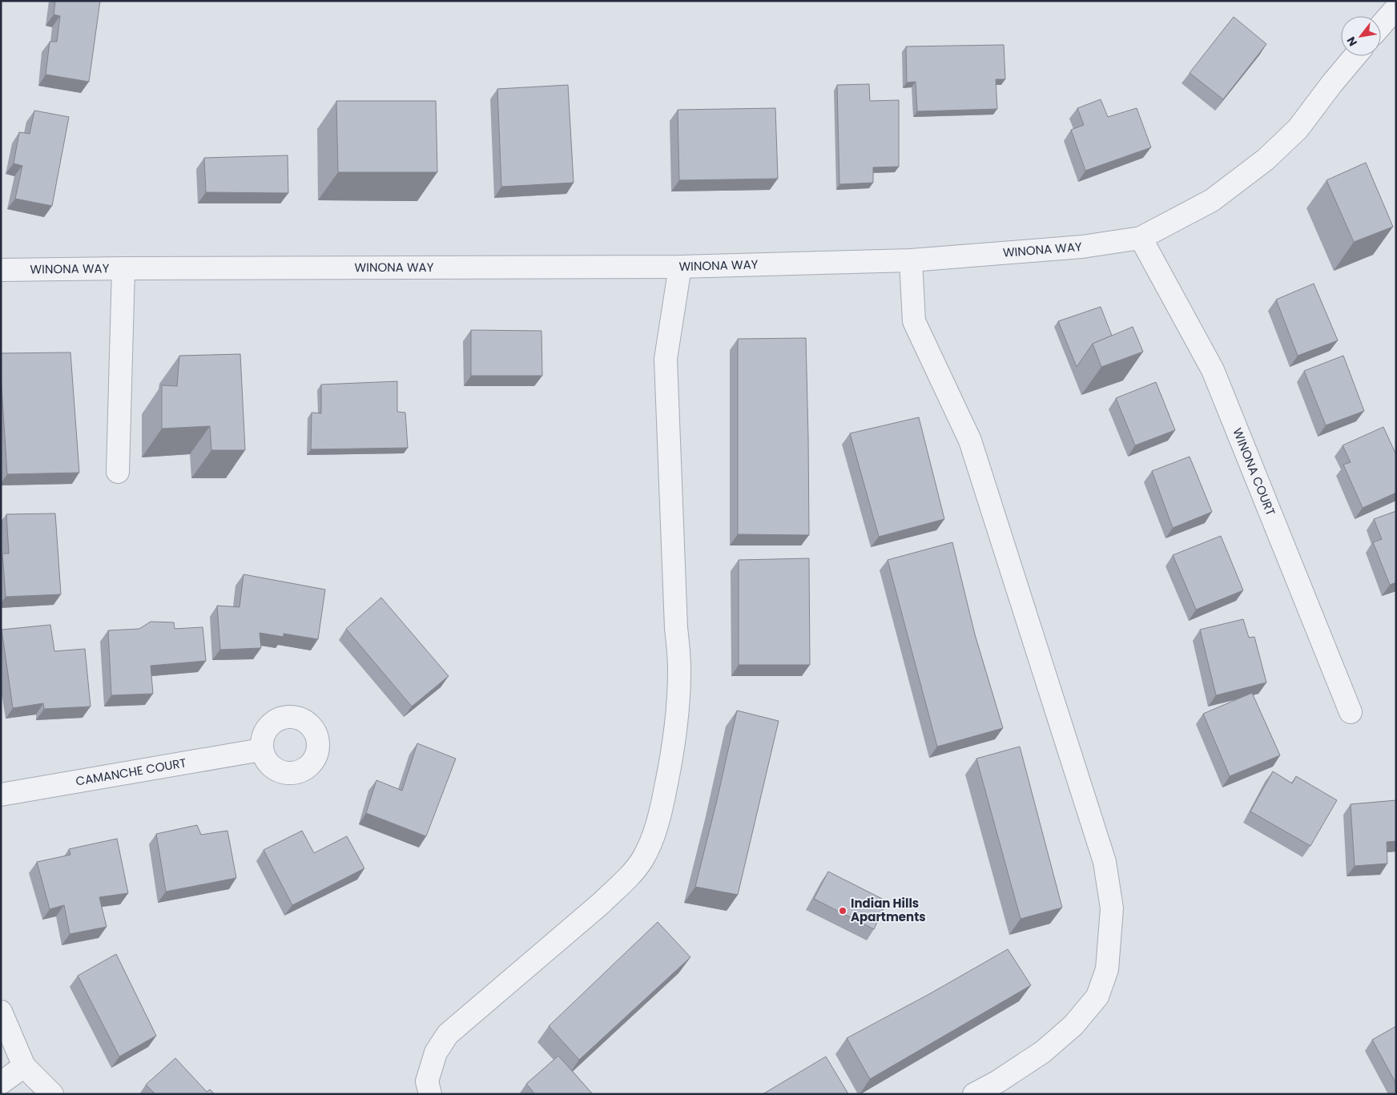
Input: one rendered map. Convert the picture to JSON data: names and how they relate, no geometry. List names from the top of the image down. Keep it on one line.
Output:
{"streets":{"street":["WINONA WAY","WINONA COURT","CAMANCHE COURT"]},"crossings":[["WINONA WAY","WINONA COURT"]],"places":["Indian Hills Apartments"],"north":"bottom left"}
